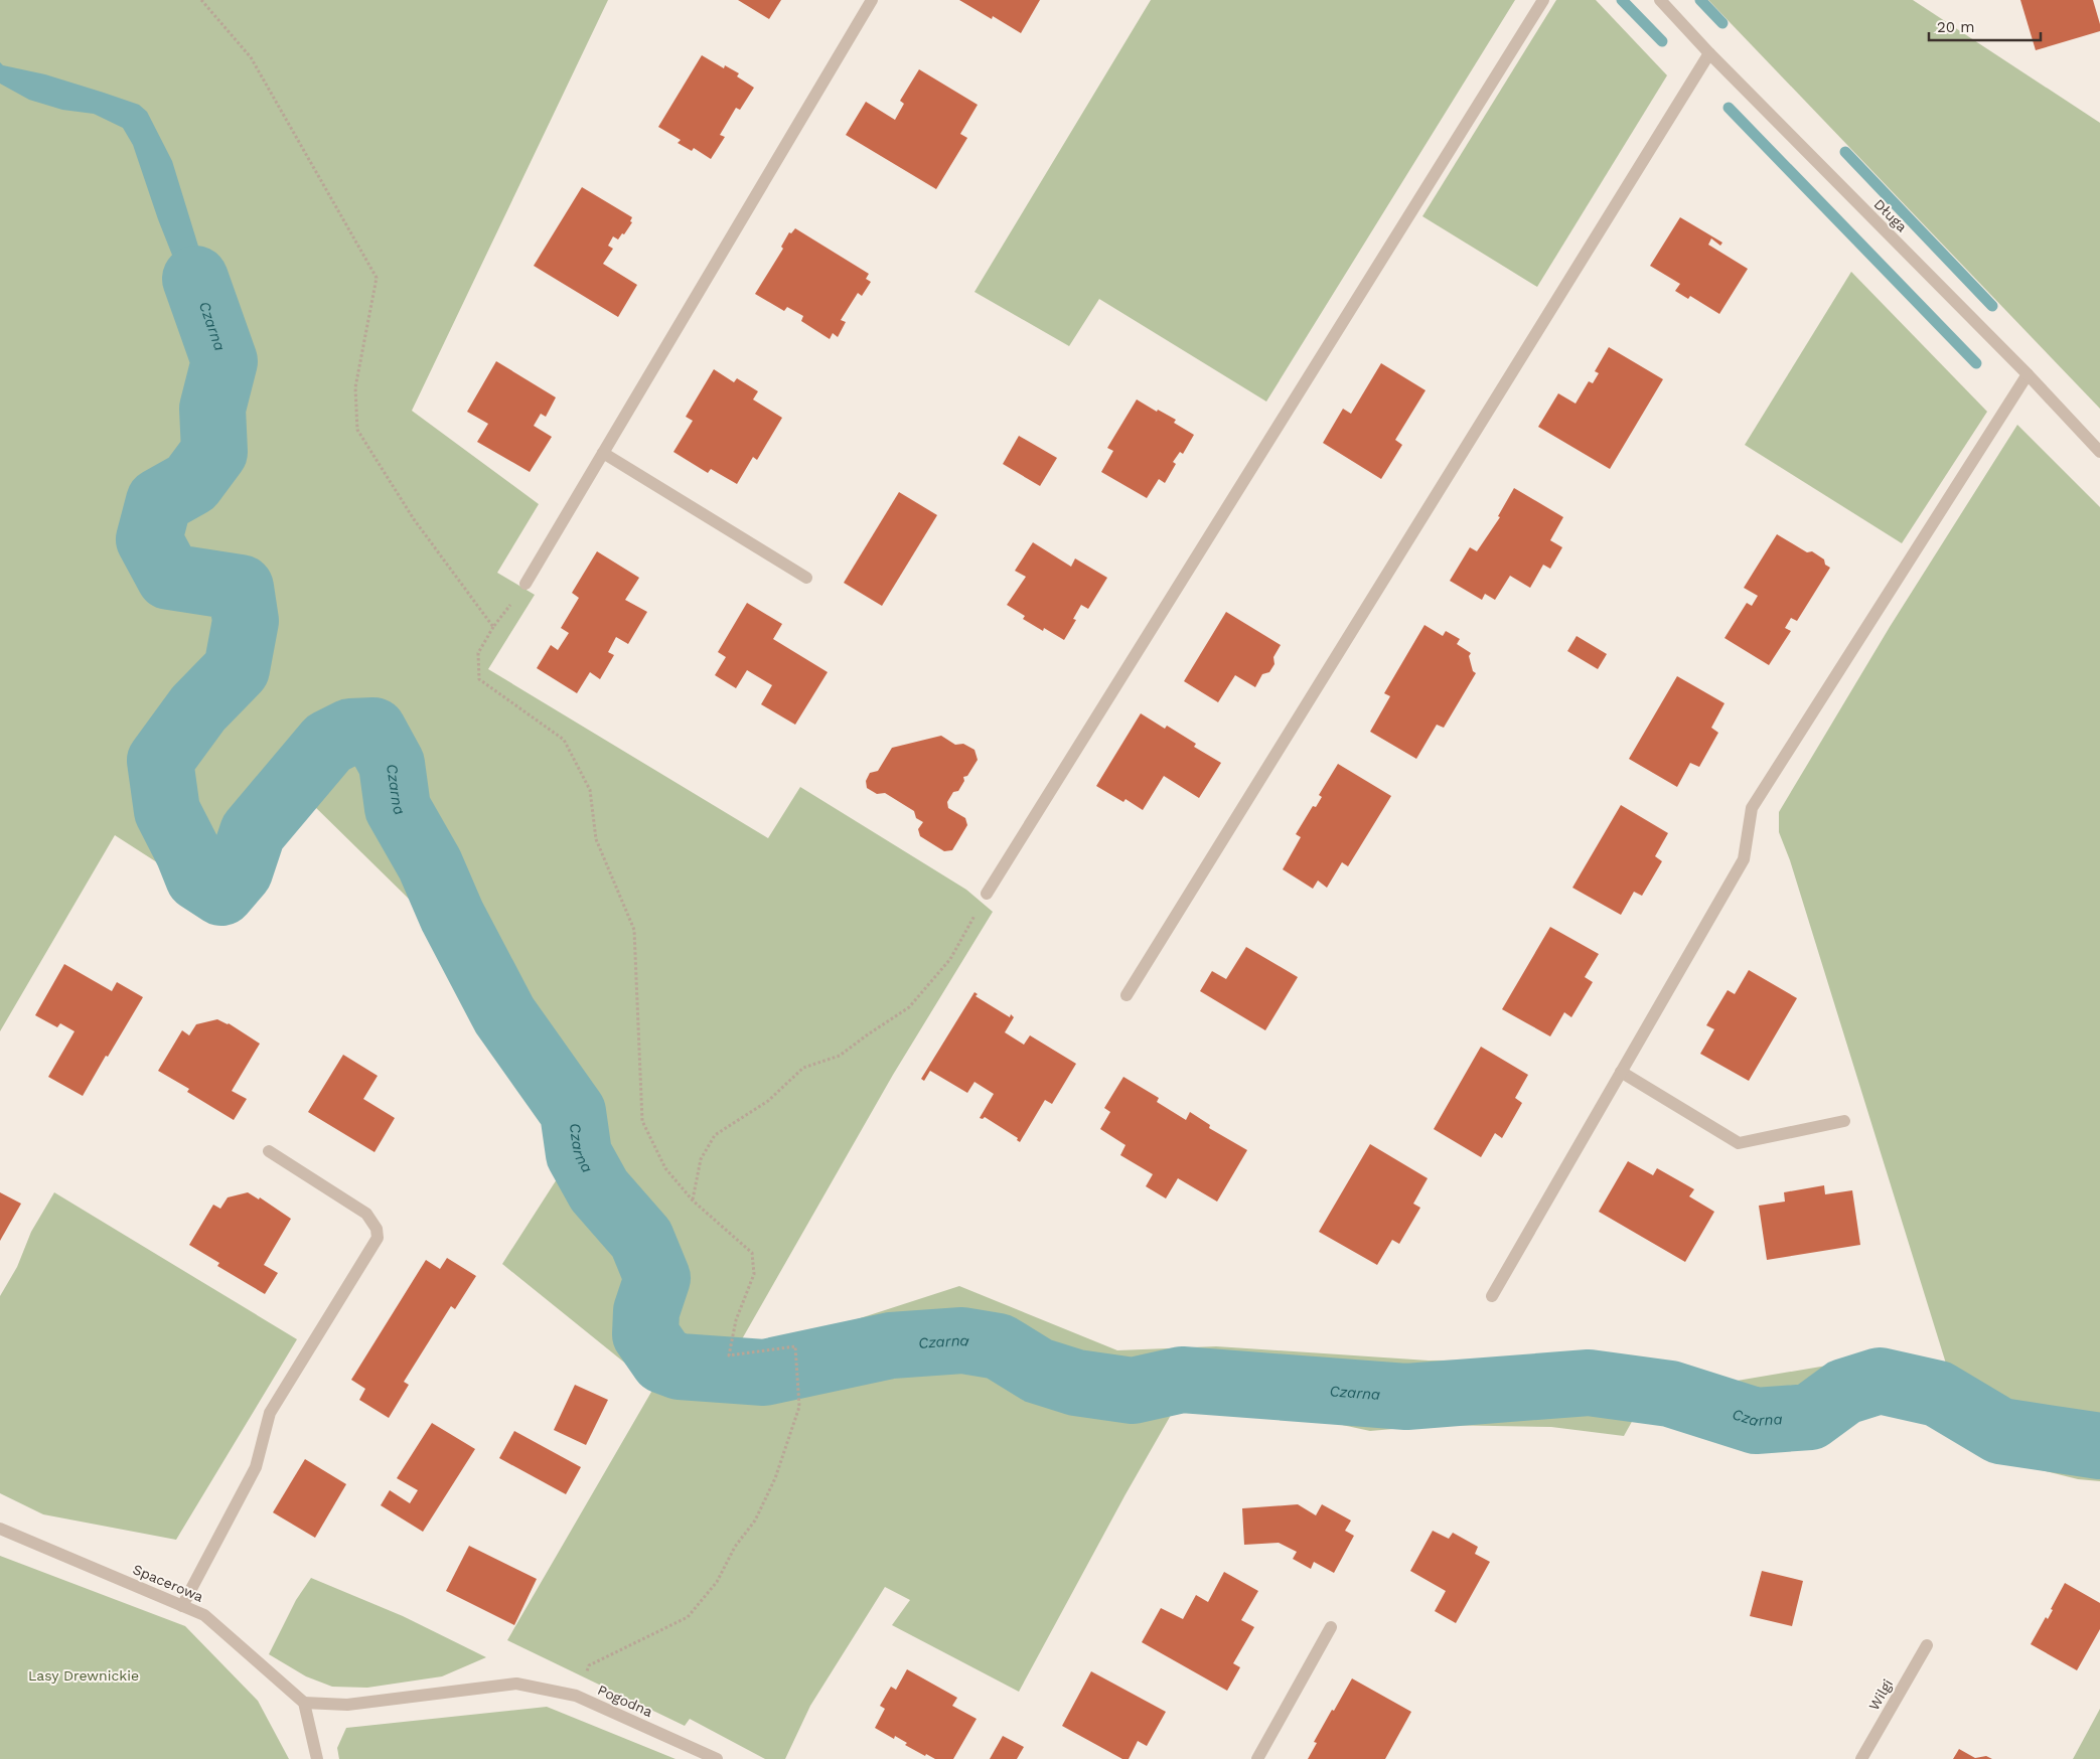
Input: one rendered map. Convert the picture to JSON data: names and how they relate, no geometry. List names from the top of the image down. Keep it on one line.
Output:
{"streets":{"street":["Długa","Spacerowa","Wilgi","Pogodna"]},"crossings":[["Spacerowa","Pogodna"]],"water":["Czarna"],"parks":["Lasy Drewnickie"],"scale_bar":"20 m"}
